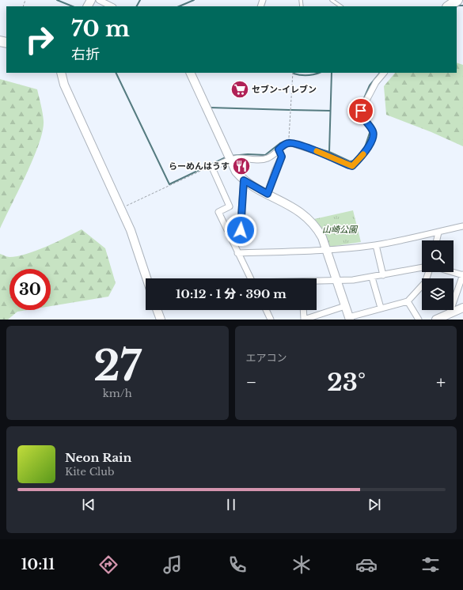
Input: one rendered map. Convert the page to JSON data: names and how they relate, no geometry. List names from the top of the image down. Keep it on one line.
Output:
{"parks":["山崎公園"],"places":{"supermarket":["セブン-イレブン"],"restaurant":["らーめんはうす"]},"page":{"turn":["70 m","右折"],"limit":"30","trip":"10:12 · 1 分 · 390 m","tile":[["27","km/h"],"エアコン"],"heat":["−","23°","+"],"song":["Neon Rain","Kite Club"],"tabs":"10:11"}}
